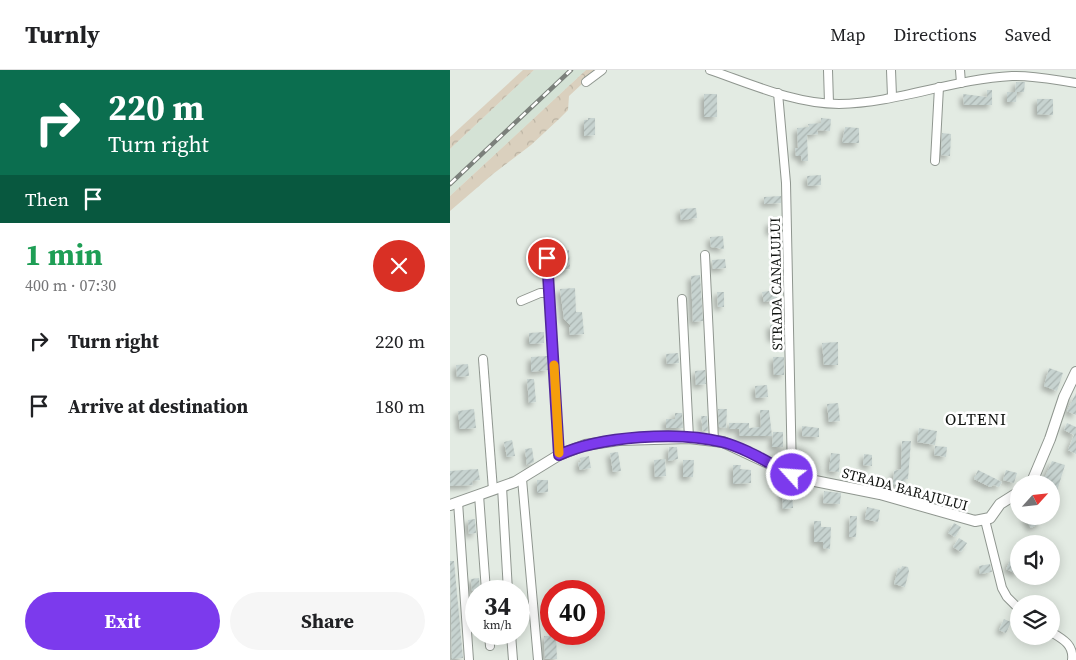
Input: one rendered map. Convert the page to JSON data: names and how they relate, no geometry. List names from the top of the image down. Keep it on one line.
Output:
{"streets":{"street":["STRADA CANALULUI","STRADA BARAJULUI"]},"crossings":[["STRADA CANALULUI","STRADA BARAJULUI"]],"districts":["OLTENI"],"north":"top right","page":{"header":"Turnly","nav":["Map","Directions","Saved"],"turn":["220 m","Turn right"],"then":"Then","heading":["1 min","400 m · 07:30"],"list":[{"name":"Turn right","value":"220 m"},{"name":"Arrive at destination","value":"180 m"}],"speed":"34 km/h","limit":"40","buttons":["Exit","Share"]}}
